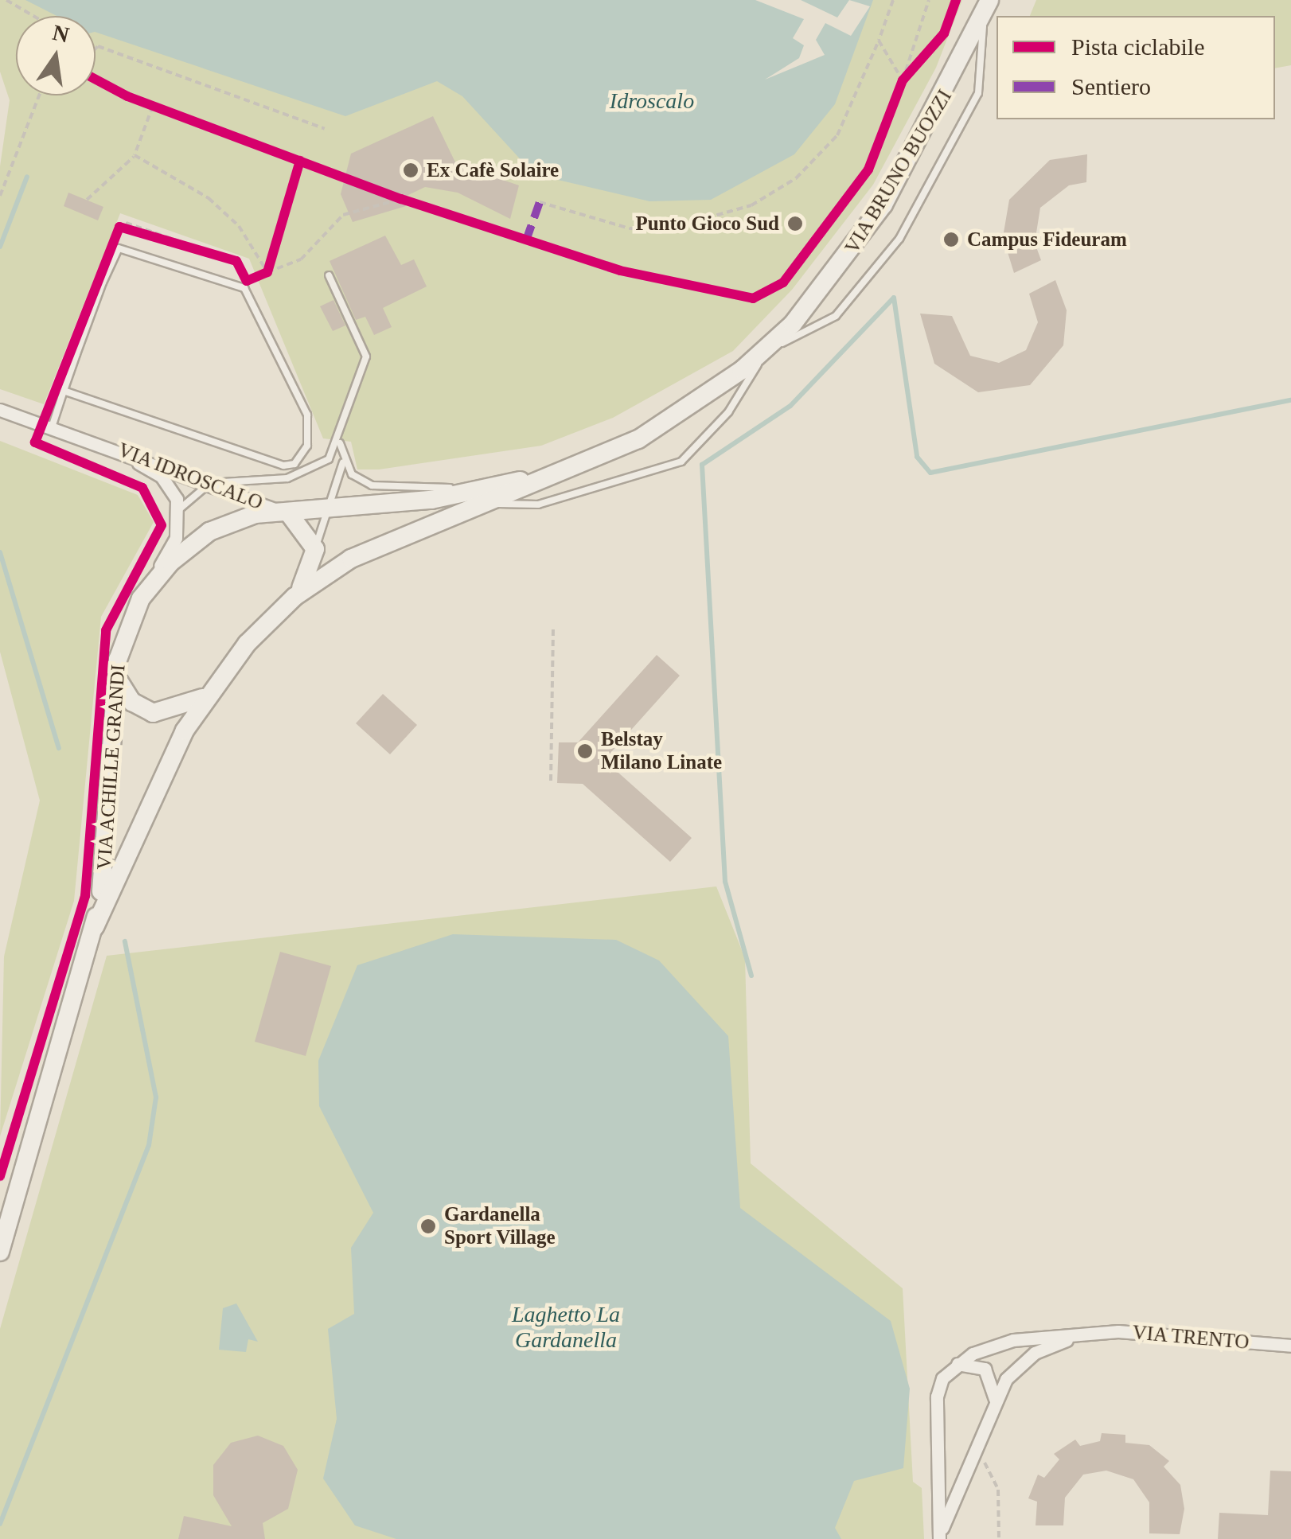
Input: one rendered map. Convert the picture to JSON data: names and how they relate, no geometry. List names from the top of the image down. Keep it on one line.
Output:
{"streets":{"main road":["VIA BRUNO BUOZZI","VIA ACHILLE GRANDI"],"street":["VIA IDROSCALO","VIA TRENTO"]},"crossings":[["VIA BRUNO BUOZZI","VIA IDROSCALO"],["VIA BRUNO BUOZZI","VIA ACHILLE GRANDI"],["VIA IDROSCALO","VIA ACHILLE GRANDI"]],"water":["Idroscalo","Laghetto La Gardanella"],"places":["Ex Cafè Solaire","Punto Gioco Sud","Campus Fideuram","Belstay Milano Linate","Gardanella Sport Village"],"legend":["Pista ciclabile","Sentiero"],"north":"top"}
